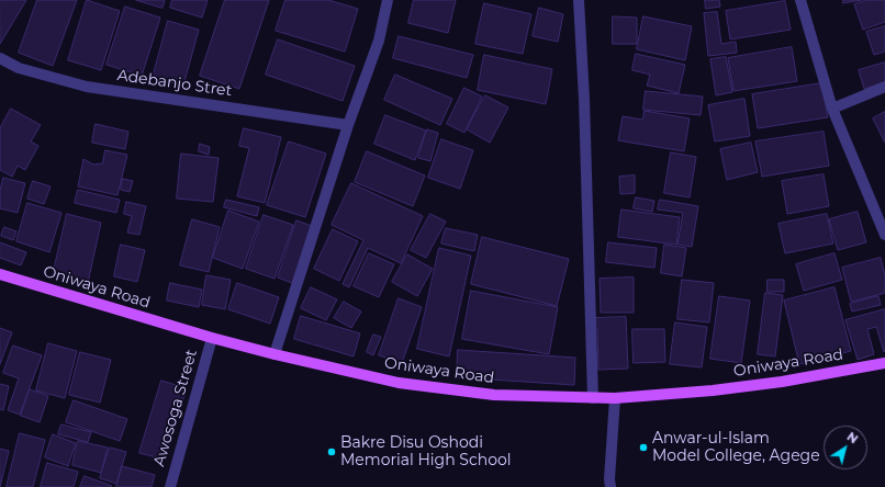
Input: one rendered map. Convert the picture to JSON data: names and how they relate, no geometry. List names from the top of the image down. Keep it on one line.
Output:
{"streets":{"main road":["Oniwaya Road"],"street":["Adebanjo Stret","Awosoga Street"]},"crossings":[["Oniwaya Road","Awosoga Street"]],"places":["Anwar-ul-Islam Model College, Agege","Bakre Disu Oshodi Memorial High School"],"north":"top right"}
